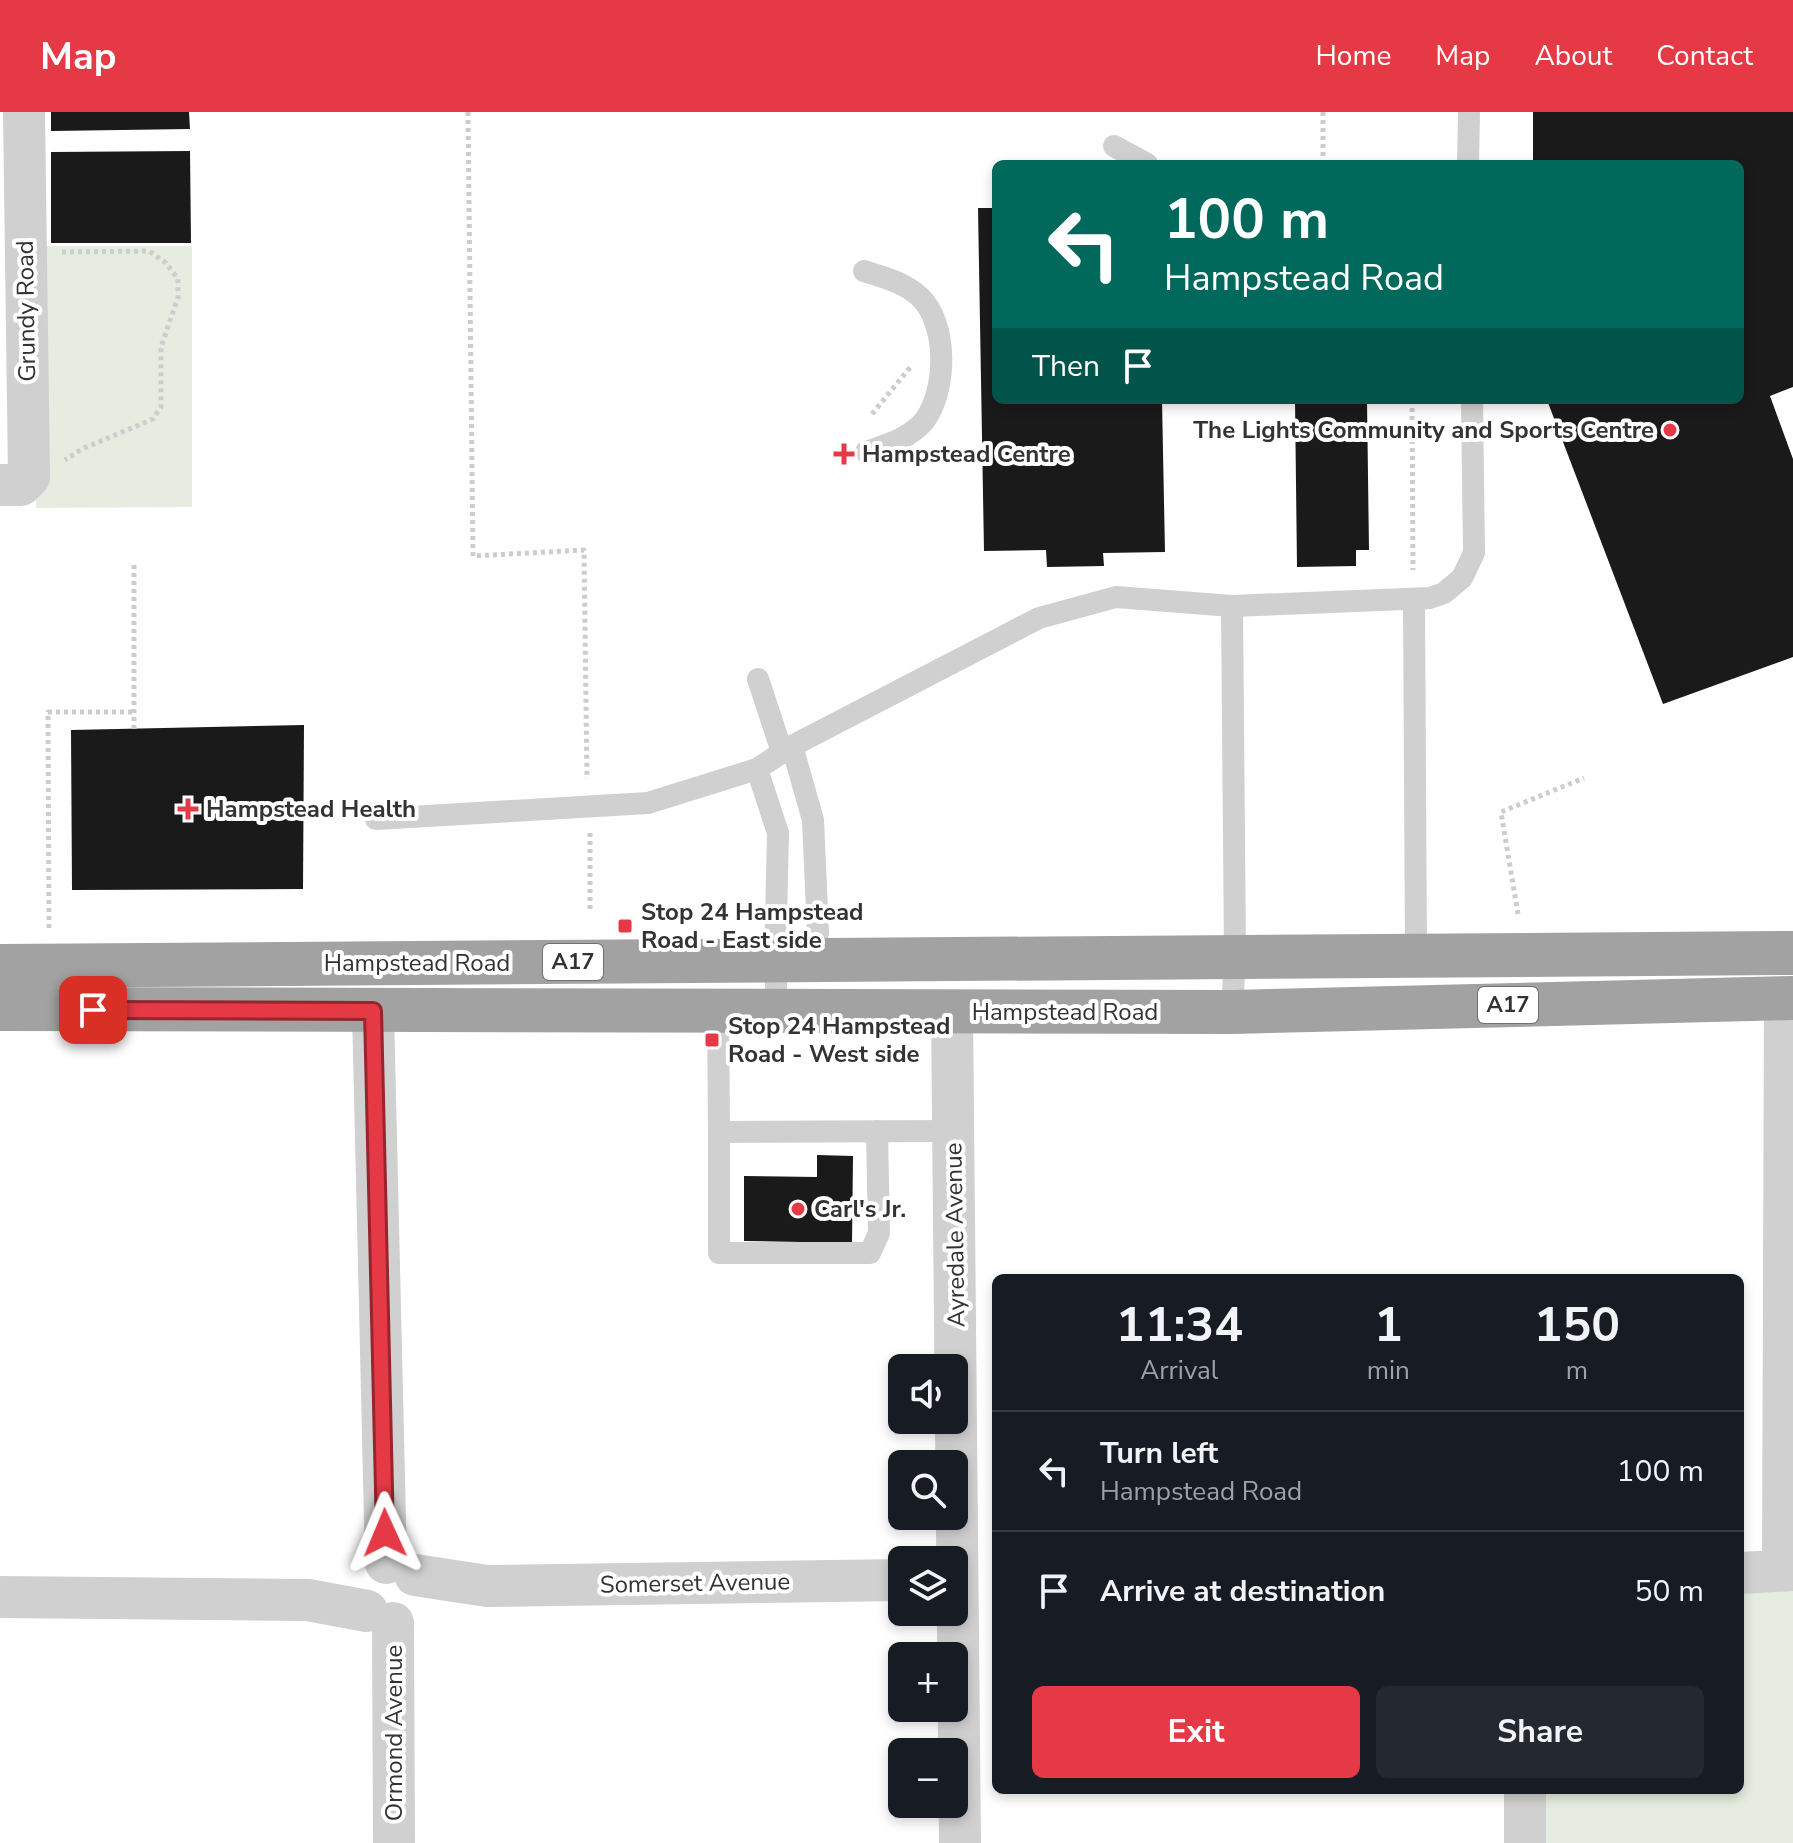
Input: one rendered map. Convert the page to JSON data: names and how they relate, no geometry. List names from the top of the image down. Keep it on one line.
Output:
{"streets":{"highway":["A17","Hampstead Road"],"street":["Grundy Road","Ayredale Avenue","Somerset Avenue","Ormond Avenue"]},"crossings":[["Hampstead Road","Ayredale Avenue"],["Hampstead Road","Ormond Avenue"],["Somerset Avenue","Ormond Avenue"]],"places":{"other":["The Lights Community and Sports Centre","Carl's Jr."],"health":["Hampstead Centre","Hampstead Health"],"transit":["Stop 24 Hampstead Road - East side","Stop 24 Hampstead Road - West side"]},"page":{"header":"Map","nav":["Home","Map","About","Contact"],"turn":["100 m","Hampstead Road"],"then":"Then","eta":["11:34","Arrival","1","min","150","m"],"map_buttons":["+","−"],"list":[{"name":"Turn left","note":"Hampstead Road","value":"100 m"},{"name":"Arrive at destination","value":"50 m"}],"buttons":["Exit","Share"]}}
